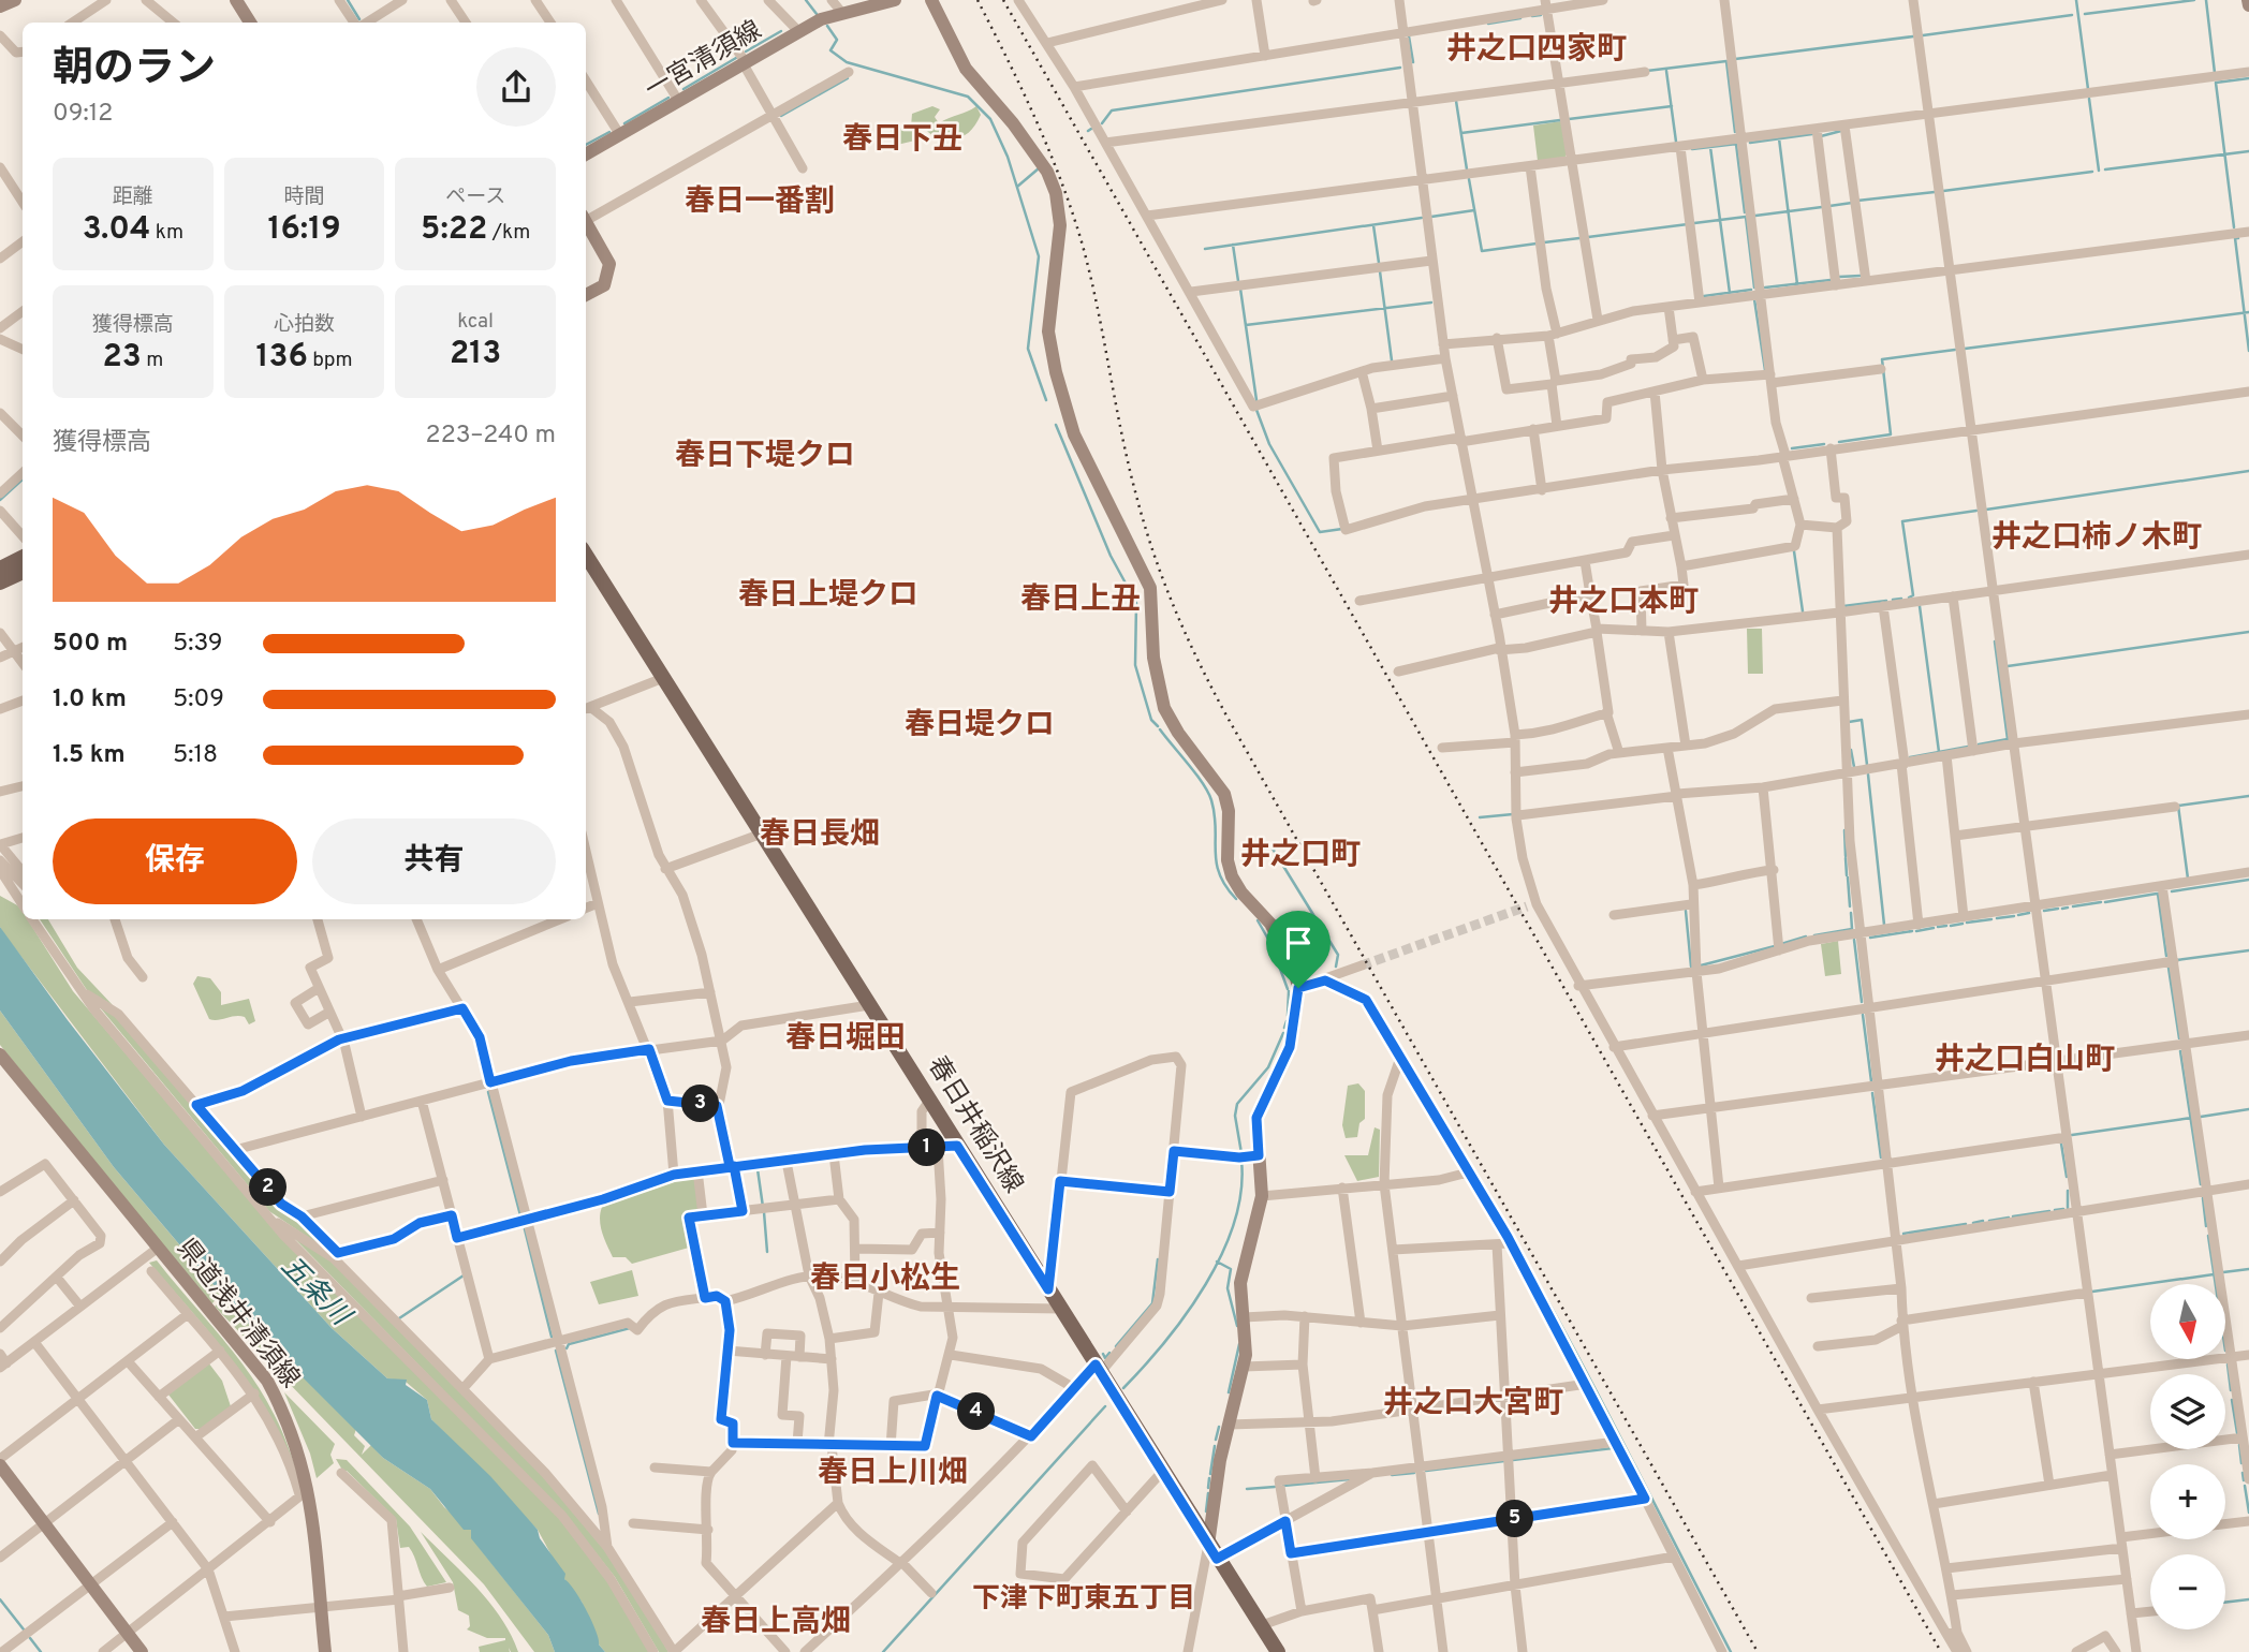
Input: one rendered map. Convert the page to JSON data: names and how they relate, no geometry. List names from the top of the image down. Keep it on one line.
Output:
{"streets":{"main road":["一宮清須線","春日井稲沢線","県道浅井清須線"]},"districts":["井之口四家町","春日下丑","春日一番割","春日下堤クロ","井之口柿ノ木町","春日上堤クロ","春日上丑","井之口本町","春日堤クロ","春日長畑","井之口町","春日堀田","井之口白山町","春日小松生","井之口大宮町","春日上川畑","下津下町東五丁目","春日上高畑"],"water":["五条川"],"north":"bottom","page":{"heading":["朝のラン","09:12"],"stats":[["距離","3.04 km"],["時間","16:19"],["ペース","5:22 /km"],["獲得標高","23 m"],["心拍数","136 bpm"],["kcal","213"]],"chart":["獲得標高","223–240 m"],"list":[{"name":"500 m","note":"5:39"},{"name":"1.0 km","note":"5:09"},{"name":"1.5 km","note":"5:18"}],"buttons":["保存","共有"],"pins":["3","1","2","4","5"],"map_buttons":["+","−"]}}
